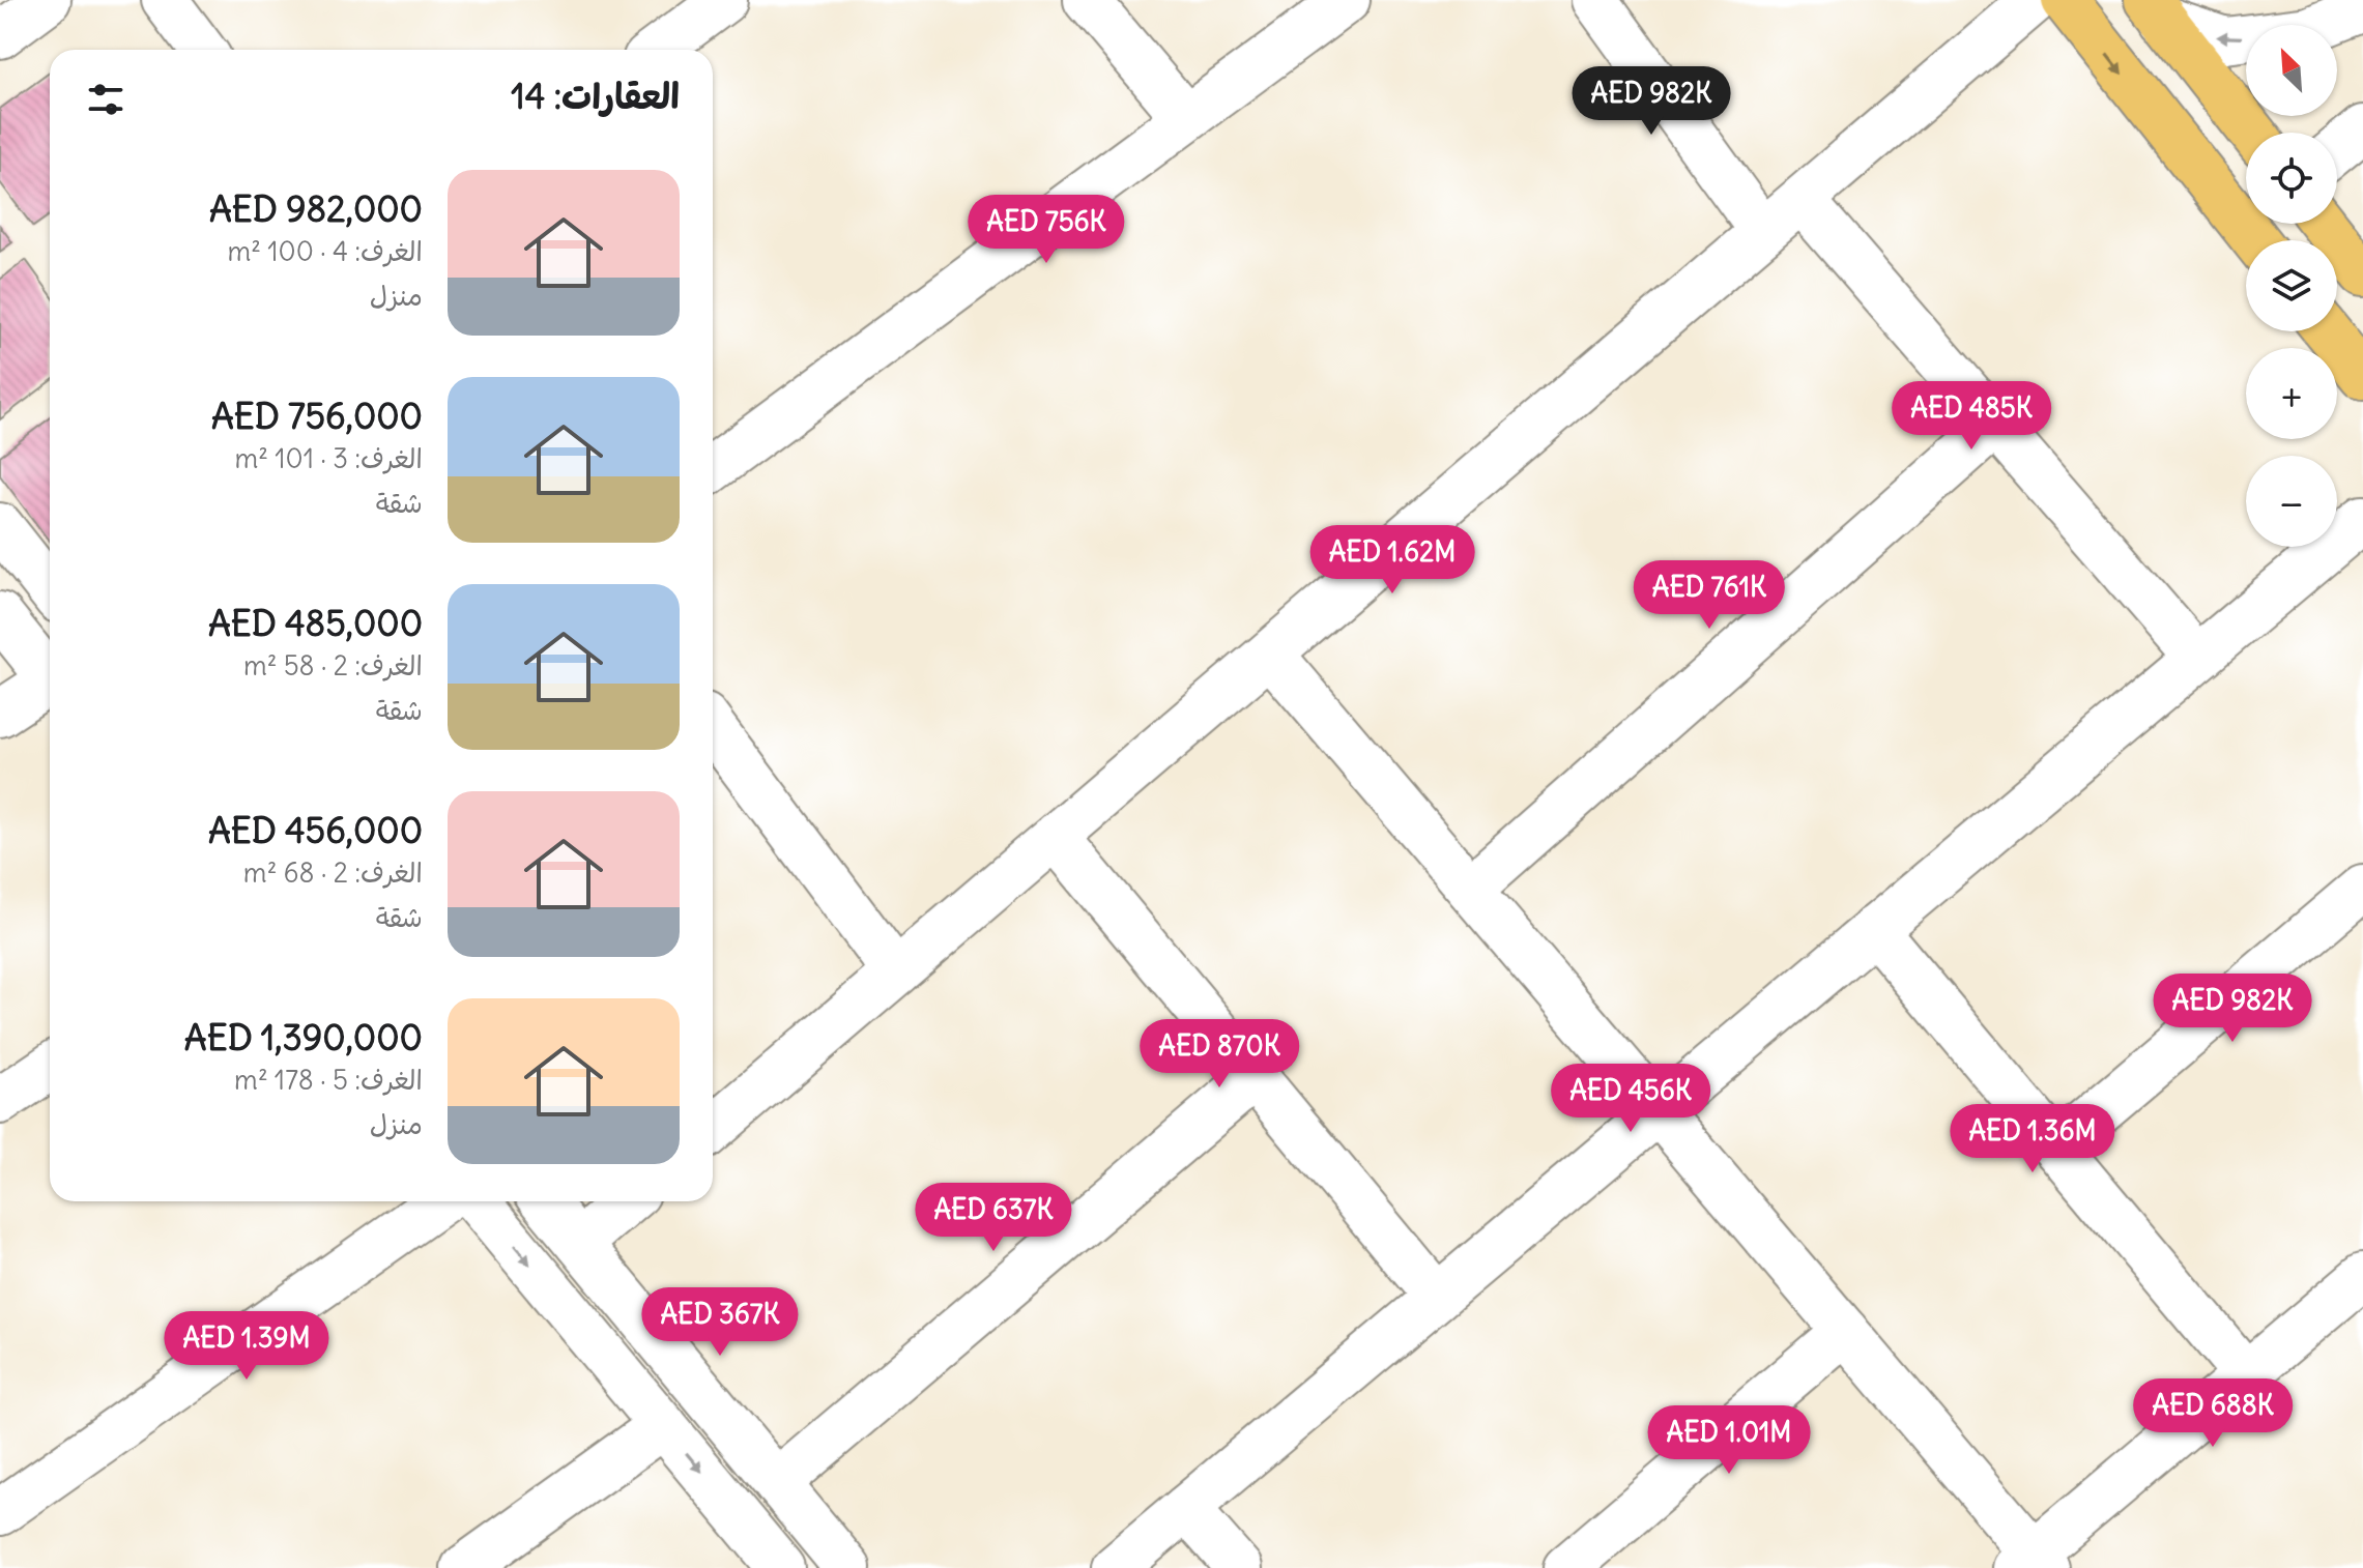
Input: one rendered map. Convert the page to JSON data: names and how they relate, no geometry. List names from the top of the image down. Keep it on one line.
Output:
{"north":"top left","page":{"map_buttons":["+","−"],"heading":"العقارات: 14","price":["AED 982K","AED 756K","AED 485K","AED 1.62M","AED 761K","AED 982K","AED 870K","AED 456K","AED 1.36M","AED 637K","AED 367K","AED 1.39M","AED 688K","AED 1.01M"],"list":[{"name":"AED 982,000","note":"الغرف: 4 · 100 m² · منزل"},{"name":"AED 756,000","note":"الغرف: 3 · 101 m² · شقة"},{"name":"AED 485,000","note":"الغرف: 2 · 58 m² · شقة"},{"name":"AED 456,000","note":"الغرف: 2 · 68 m² · شقة"},{"name":"AED 1,390,000","note":"الغرف: 5 · 178 m² · منزل"}]}}
